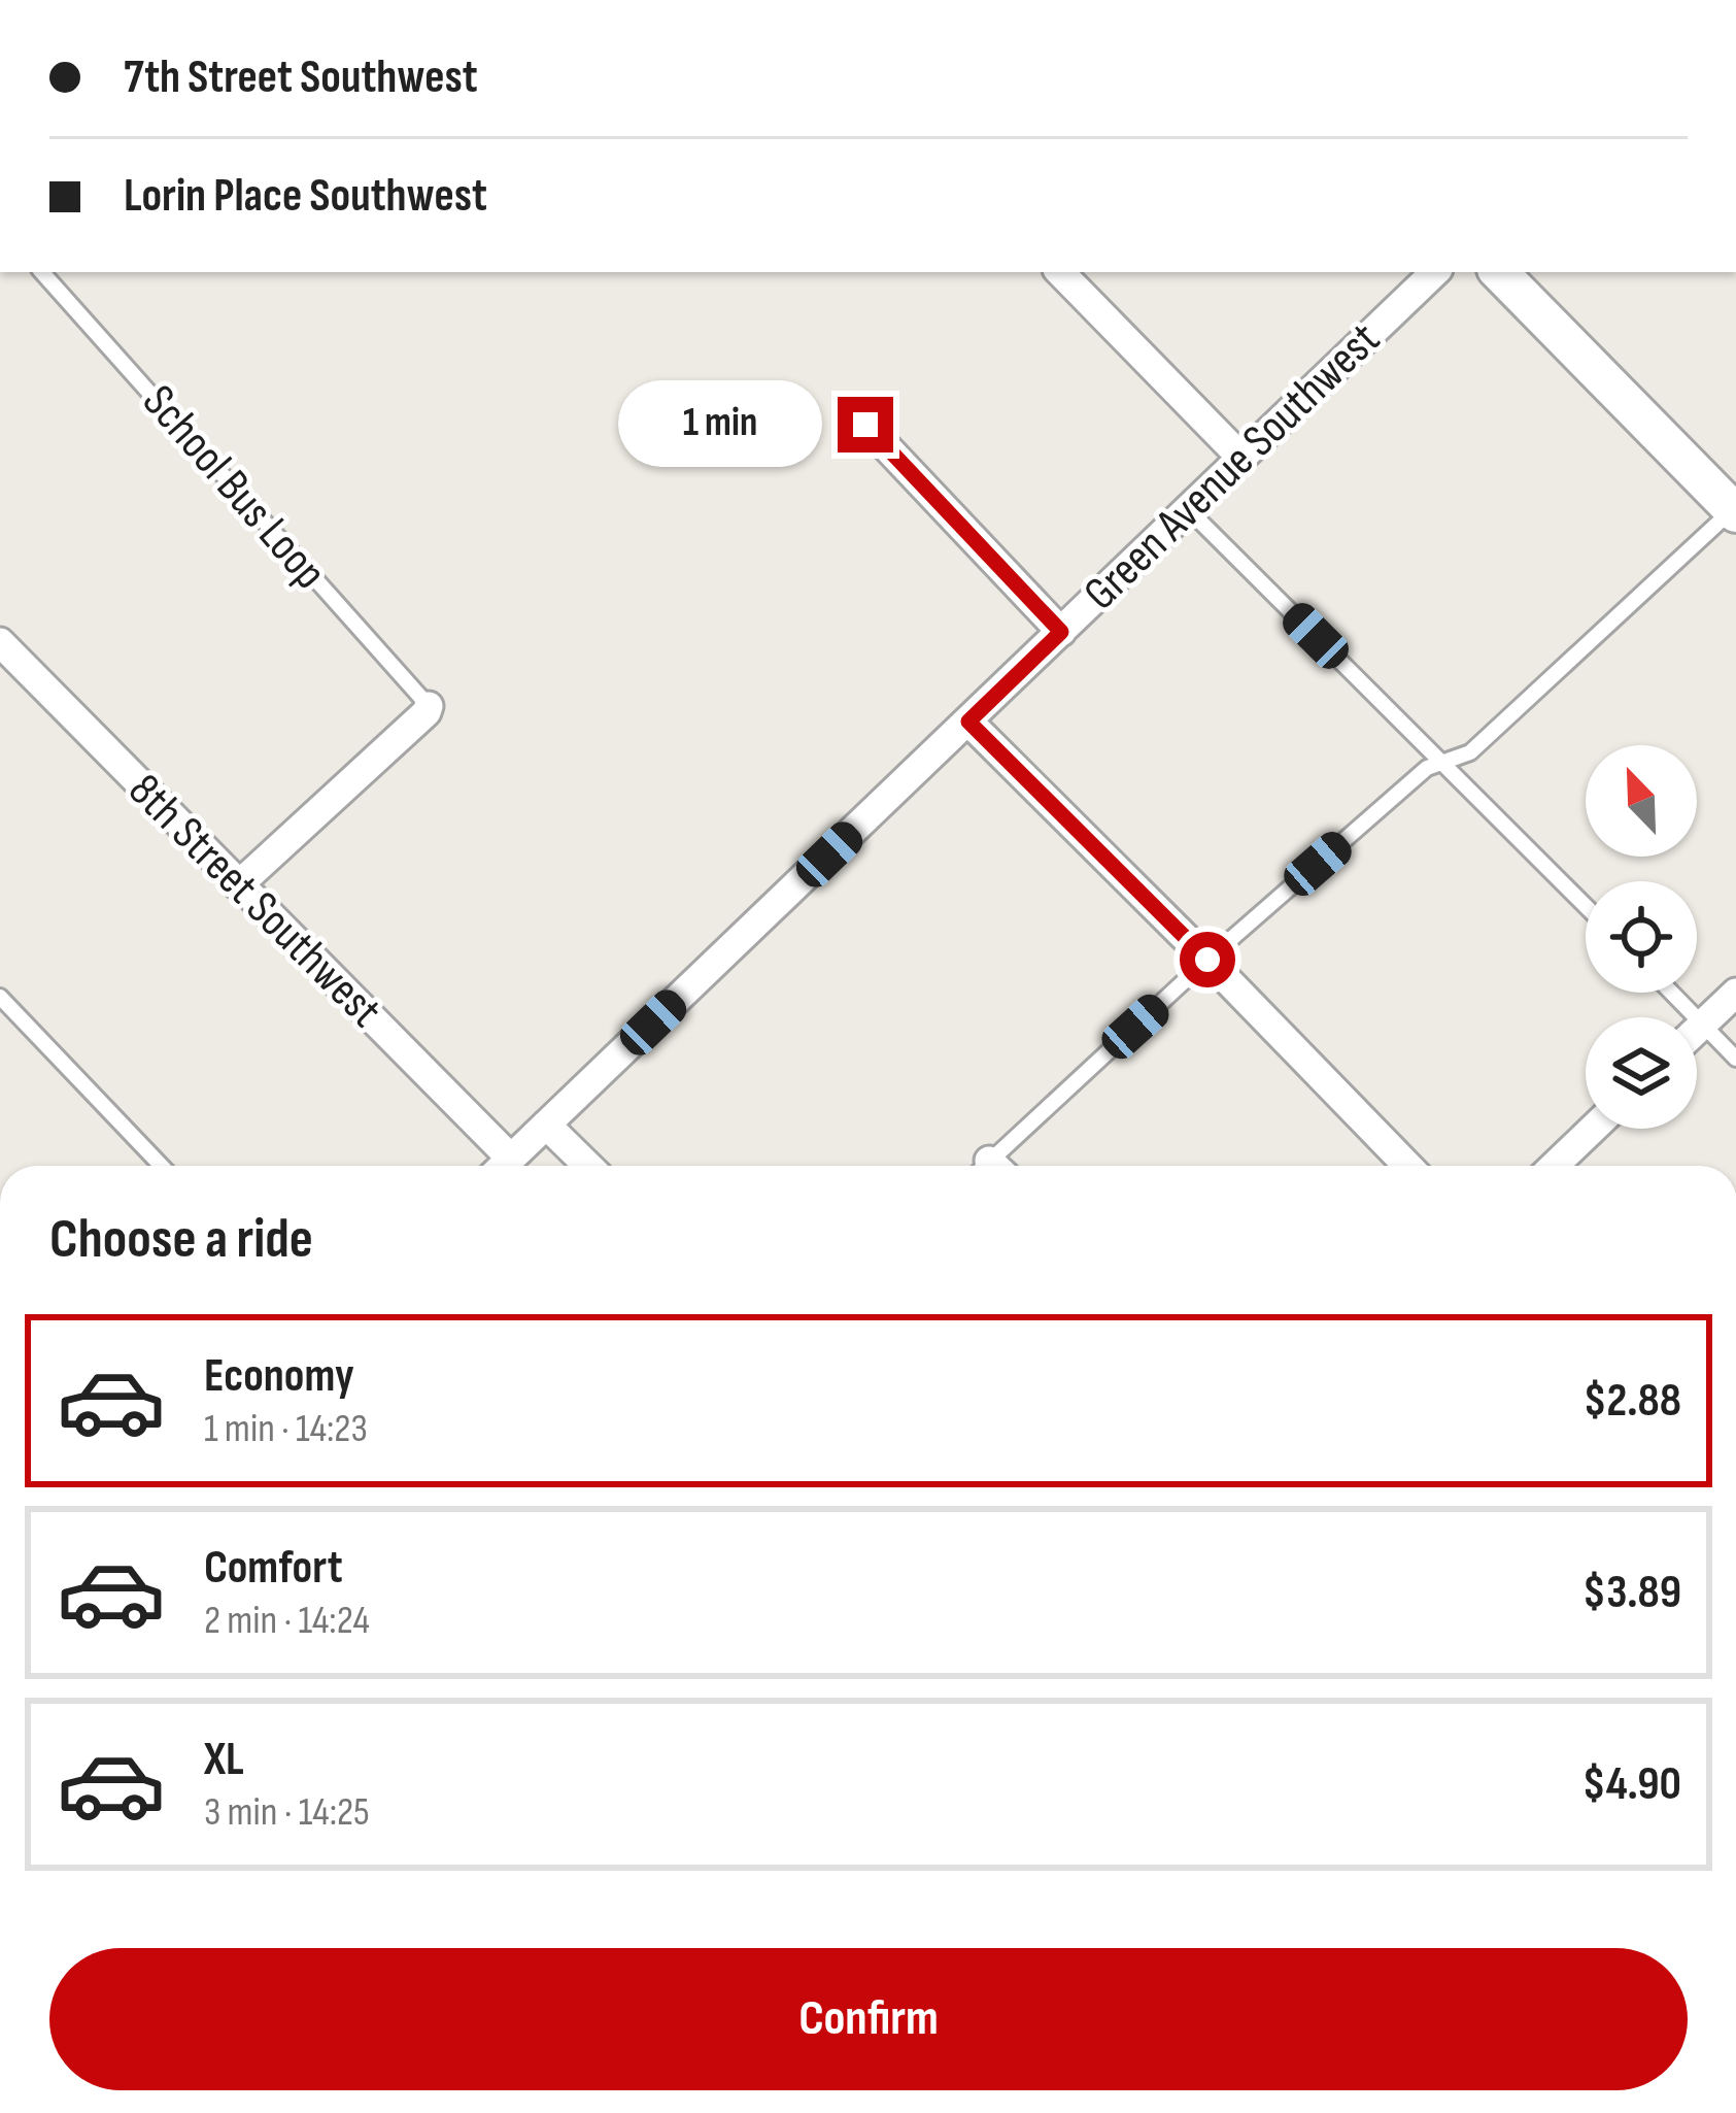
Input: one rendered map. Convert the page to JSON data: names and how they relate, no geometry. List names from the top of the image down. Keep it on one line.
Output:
{"streets":{"street":["Green Avenue Southwest","8th Street Southwest"],"lane":["School Bus Loop"]},"north":"top left","page":{"banner":["7th Street Southwest","Lorin Place Southwest"],"bubble":"1 min","heading":"Choose a ride","list":[{"name":"Economy","note":"1 min · 14:23","value":"$2.88"},{"name":"Comfort","note":"2 min · 14:24","value":"$3.89"},{"name":"XL","note":"3 min · 14:25","value":"$4.90"}],"buttons":"Confirm"}}
